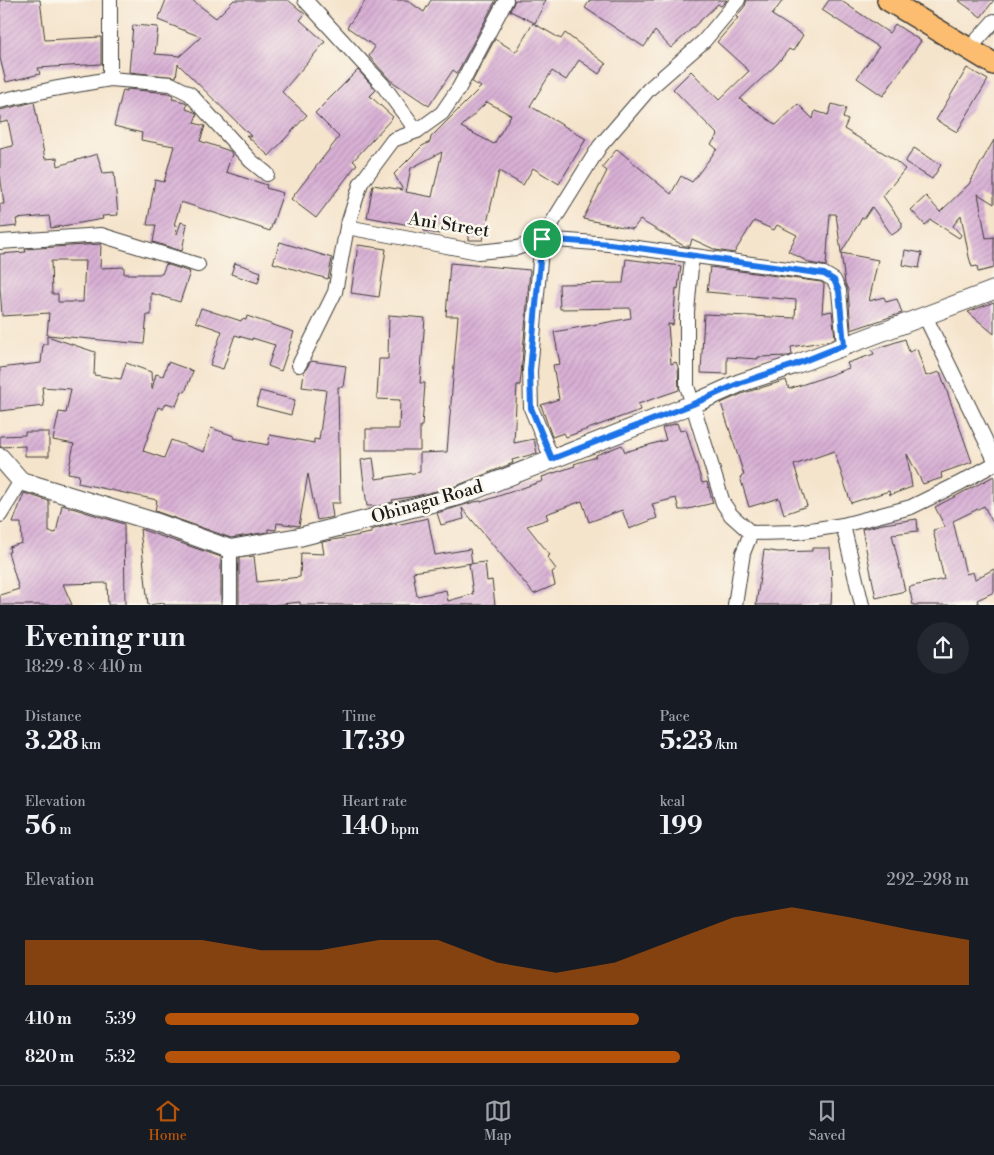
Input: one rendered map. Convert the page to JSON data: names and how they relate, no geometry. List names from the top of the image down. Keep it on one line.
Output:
{"streets":{"street":["Ani Street","Obinagu Road"]},"crossings":[["Ani Street","Obinagu Road"]],"page":{"heading":["Evening run","18:29 · 8 × 410 m"],"stats":[["Distance","3.28 km"],["Time","17:39"],["Pace","5:23 /km"],["Elevation","56 m"],["Heart rate","140 bpm"],["kcal","199"]],"chart":["Elevation","292–298 m"],"list":[{"name":"410 m","note":"5:39"},{"name":"820 m","note":"5:32"}],"tabs":["Home","Map","Saved"]}}
